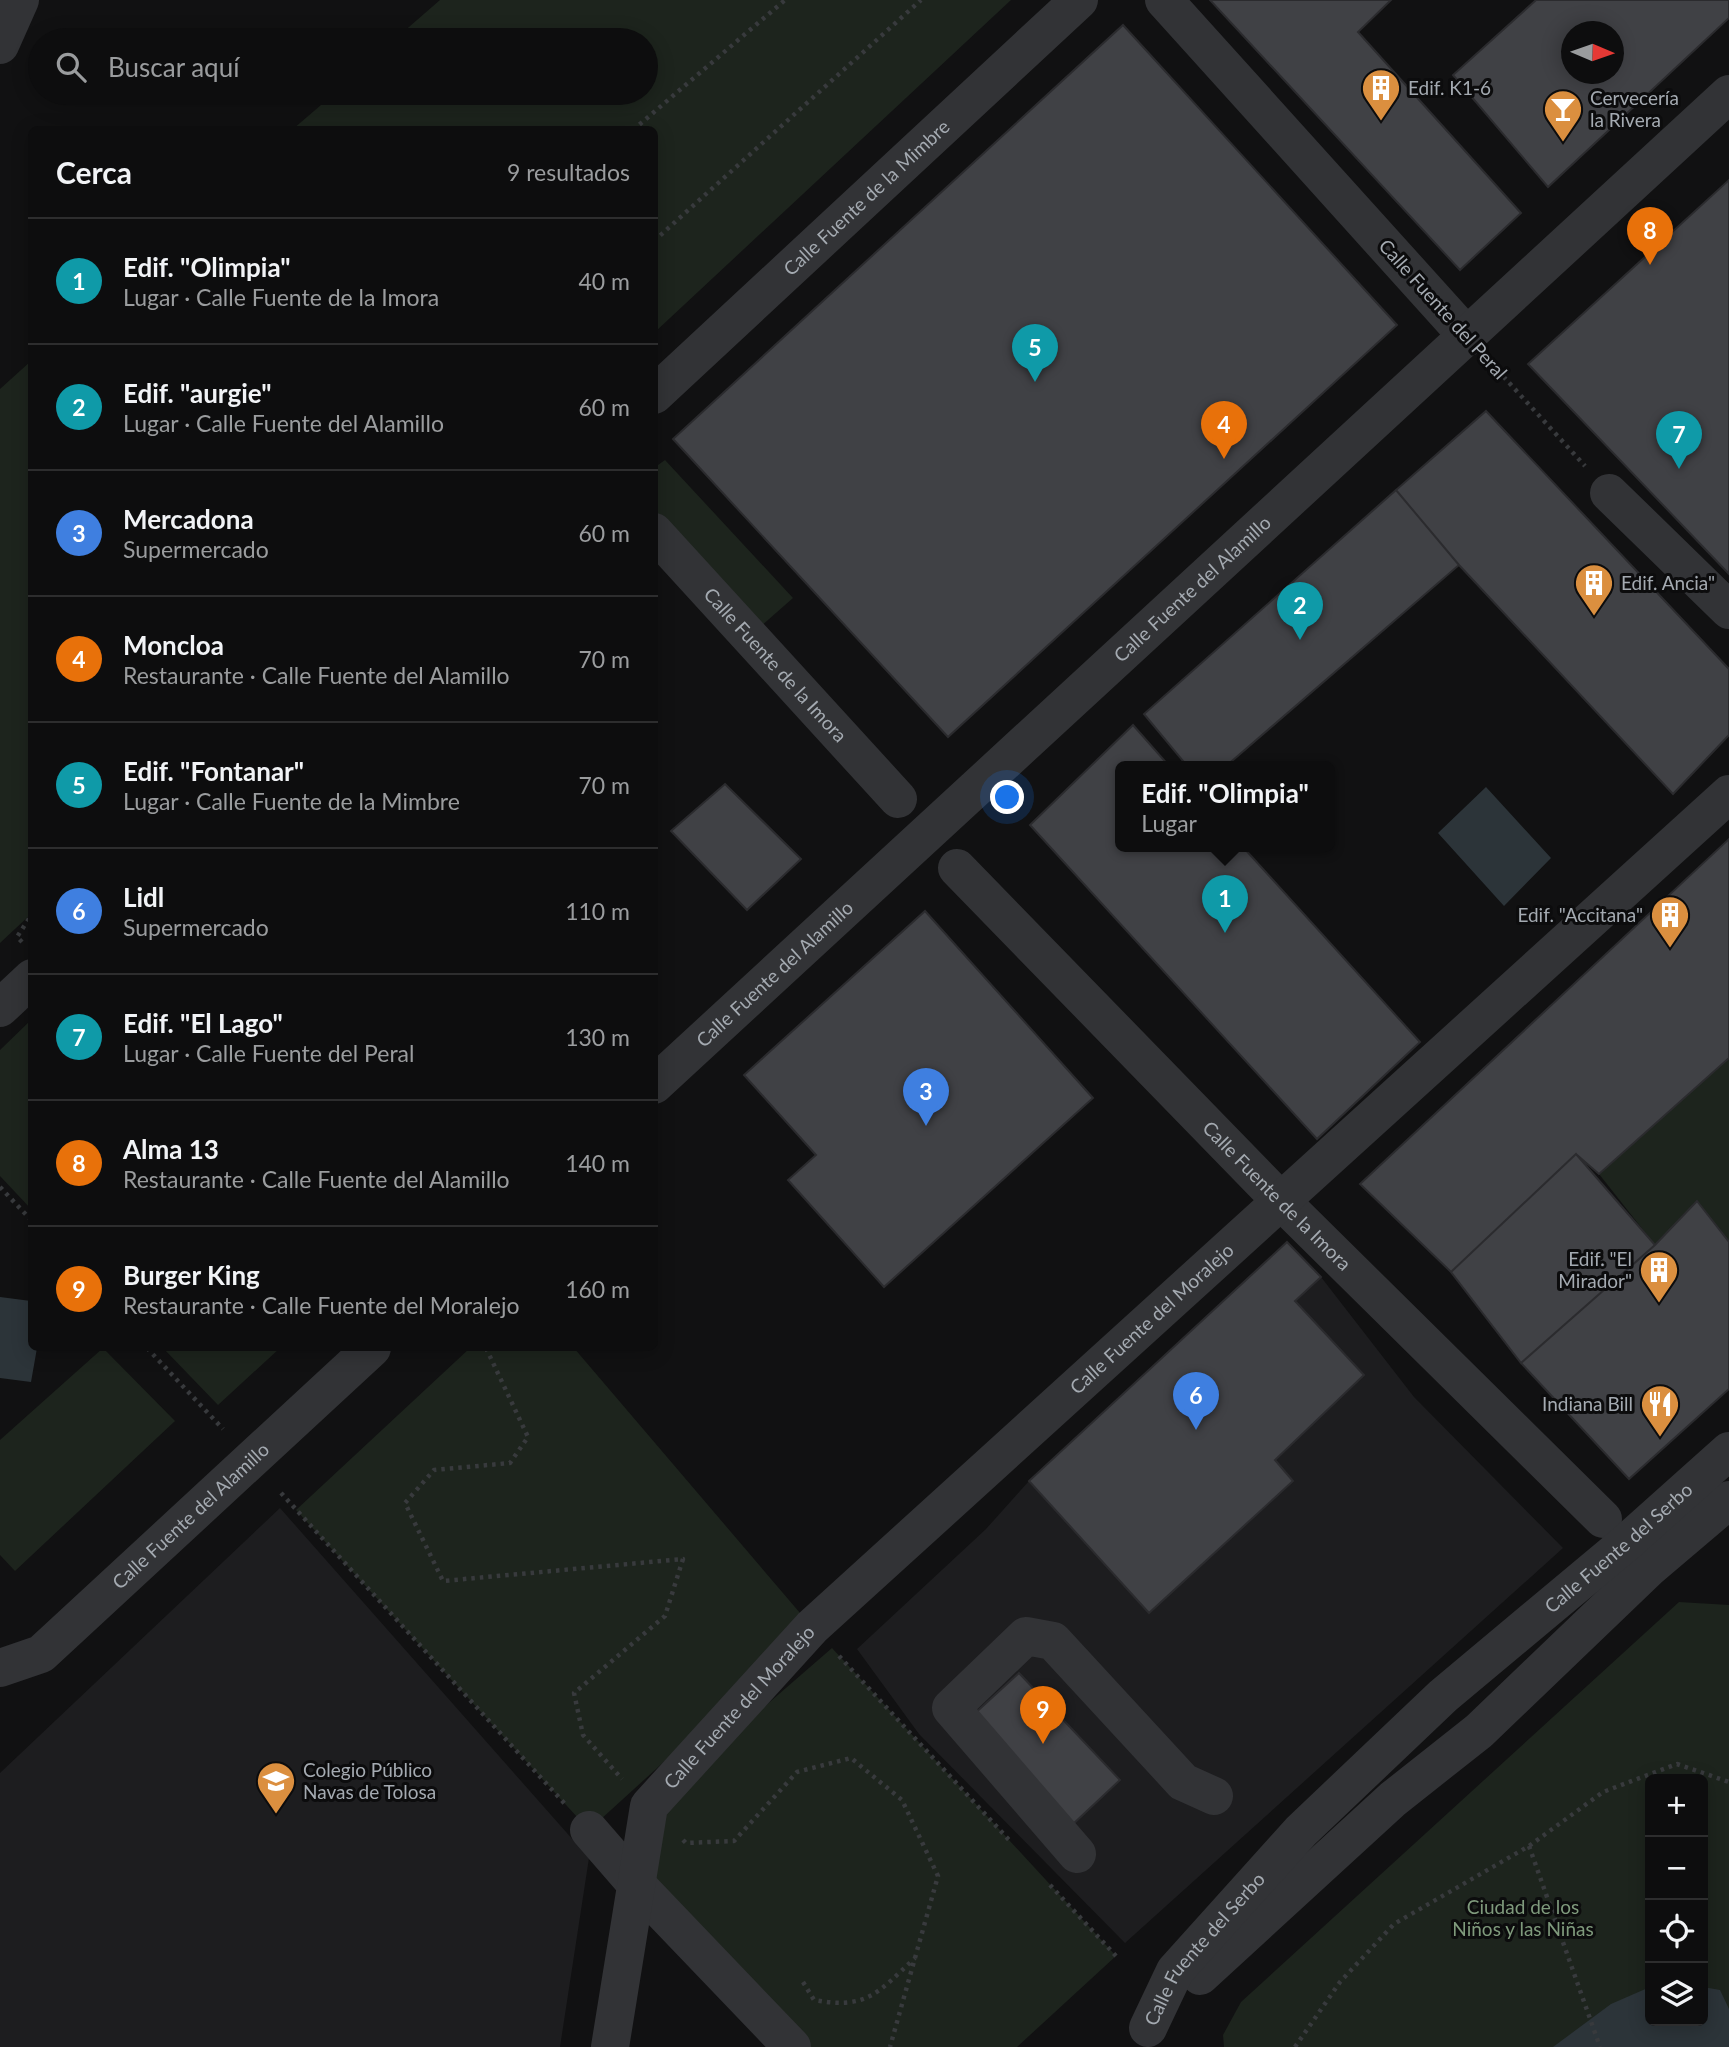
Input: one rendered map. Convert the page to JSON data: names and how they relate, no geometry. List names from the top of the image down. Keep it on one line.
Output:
{"streets":{"street":["Calle Fuente de la Mimbre","Calle Fuente del Peral","Calle Fuente del Alamillo","Calle Fuente de la Imora","Calle Fuente del Moralejo","Calle Fuente del Serbo"]},"crossings":[["Calle Fuente del Peral","Calle Fuente del Alamillo"],["Calle Fuente de la Imora","Calle Fuente del Moralejo"]],"parks":["Ciudad de los Niños y las Niñas"],"places":{"building":["Edif. K1-6","Edif. Ancia\"","Edif. \"Accitana\"","Edif. \"El Mirador\""],"bar":["Cervecería la Rivera"],"restaurant":["Indiana Bill"],"school or university":["Colegio Público Navas de Tolosa"]},"north":"right","page":{"search":"Buscar aquí","heading":["Cerca","9 resultados"],"pins":["8","5","4","7","2","1","3","6","9"],"list":[{"mark":"1","name":"Edif. \"Olimpia\"","note":"Lugar · Calle Fuente de la Imora","value":"40 m"},{"mark":"2","name":"Edif. \"aurgie\"","note":"Lugar · Calle Fuente del Alamillo","value":"60 m"},{"mark":"3","name":"Mercadona","note":"Supermercado","value":"60 m"},{"mark":"4","name":"Moncloa","note":"Restaurante · Calle Fuente del Alamillo","value":"70 m"},{"mark":"5","name":"Edif. \"Fontanar\"","note":"Lugar · Calle Fuente de la Mimbre","value":"70 m"},{"mark":"6","name":"Lidl","note":"Supermercado","value":"110 m"},{"mark":"7","name":"Edif. \"El Lago\"","note":"Lugar · Calle Fuente del Peral","value":"130 m"},{"mark":"8","name":"Alma 13","note":"Restaurante · Calle Fuente del Alamillo","value":"140 m"},{"mark":"9","name":"Burger King","note":"Restaurante · Calle Fuente del Moralejo","value":"160 m"}],"popup":["Edif. \"Olimpia\"","Lugar"],"map_buttons":["+","−"]}}
